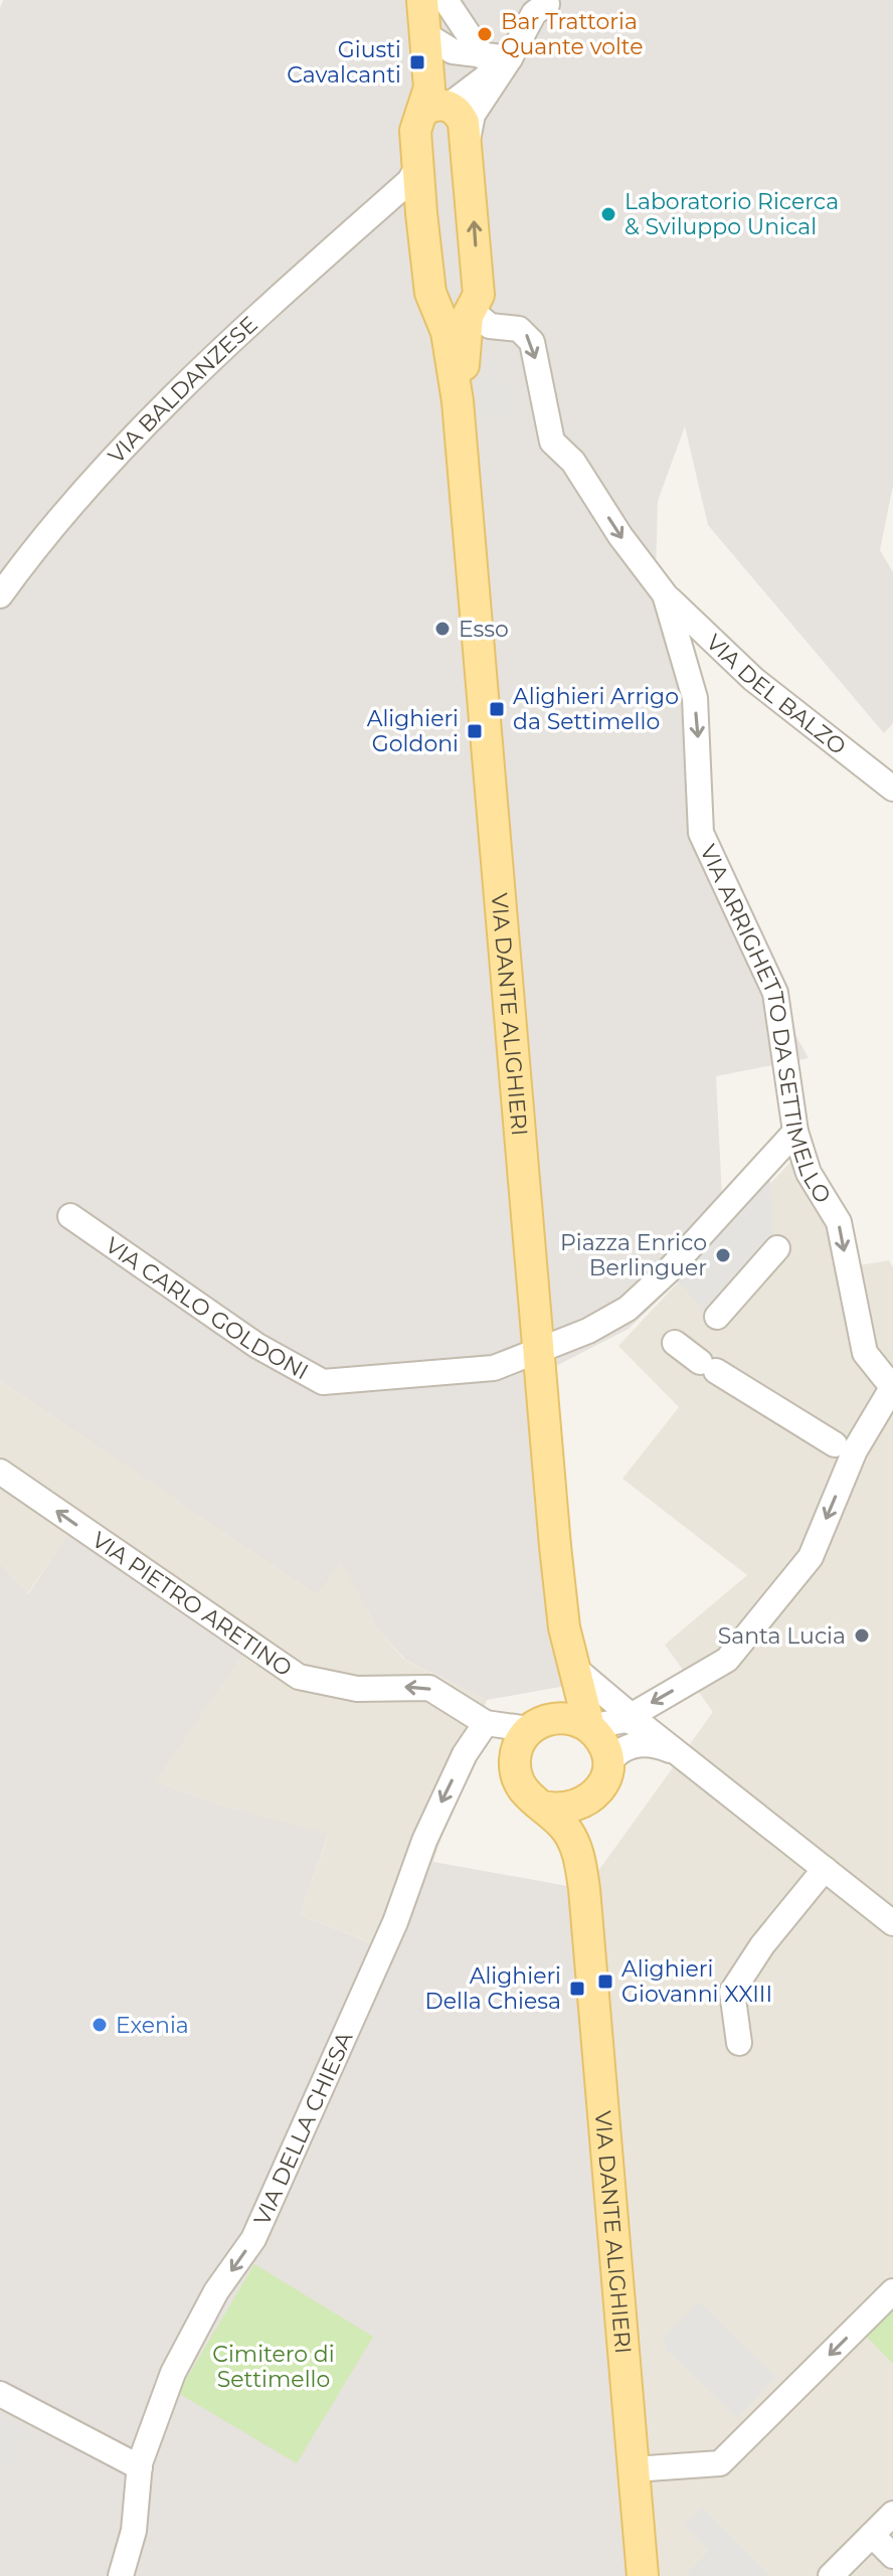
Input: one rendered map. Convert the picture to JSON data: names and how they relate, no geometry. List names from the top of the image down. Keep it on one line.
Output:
{"streets":{"main road":["VIA DANTE ALIGHIERI"],"street":["VIA BALDANZESE","VIA DEL BALZO","VIA ARRIGHETTO DA SETTIMELLO","VIA CARLO GOLDONI","VIA PIETRO ARETINO","VIA DELLA CHIESA"]},"crossings":[["VIA BALDANZESE","VIA DANTE ALIGHIERI"],["VIA DEL BALZO","VIA ARRIGHETTO DA SETTIMELLO"],["VIA DANTE ALIGHIERI","VIA ARRIGHETTO DA SETTIMELLO"],["VIA DANTE ALIGHIERI","VIA CARLO GOLDONI"],["VIA PIETRO ARETINO","VIA DELLA CHIESA"]],"one_way":["VIA ARRIGHETTO DA SETTIMELLO","VIA PIETRO ARETINO","VIA DELLA CHIESA"],"parks":["Cimitero di Settimello"],"places":{"other":["Bar Trattoria Quante volte","Laboratorio Ricerca & Sviluppo Unical","Esso","Piazza Enrico Berlinguer","Santa Lucia","Exenia"],"transit":["Giusti Cavalcanti","Alighieri Arrigo da Settimello","Alighieri Goldoni","Alighieri Giovanni XXIII","Alighieri Della Chiesa"]}}
